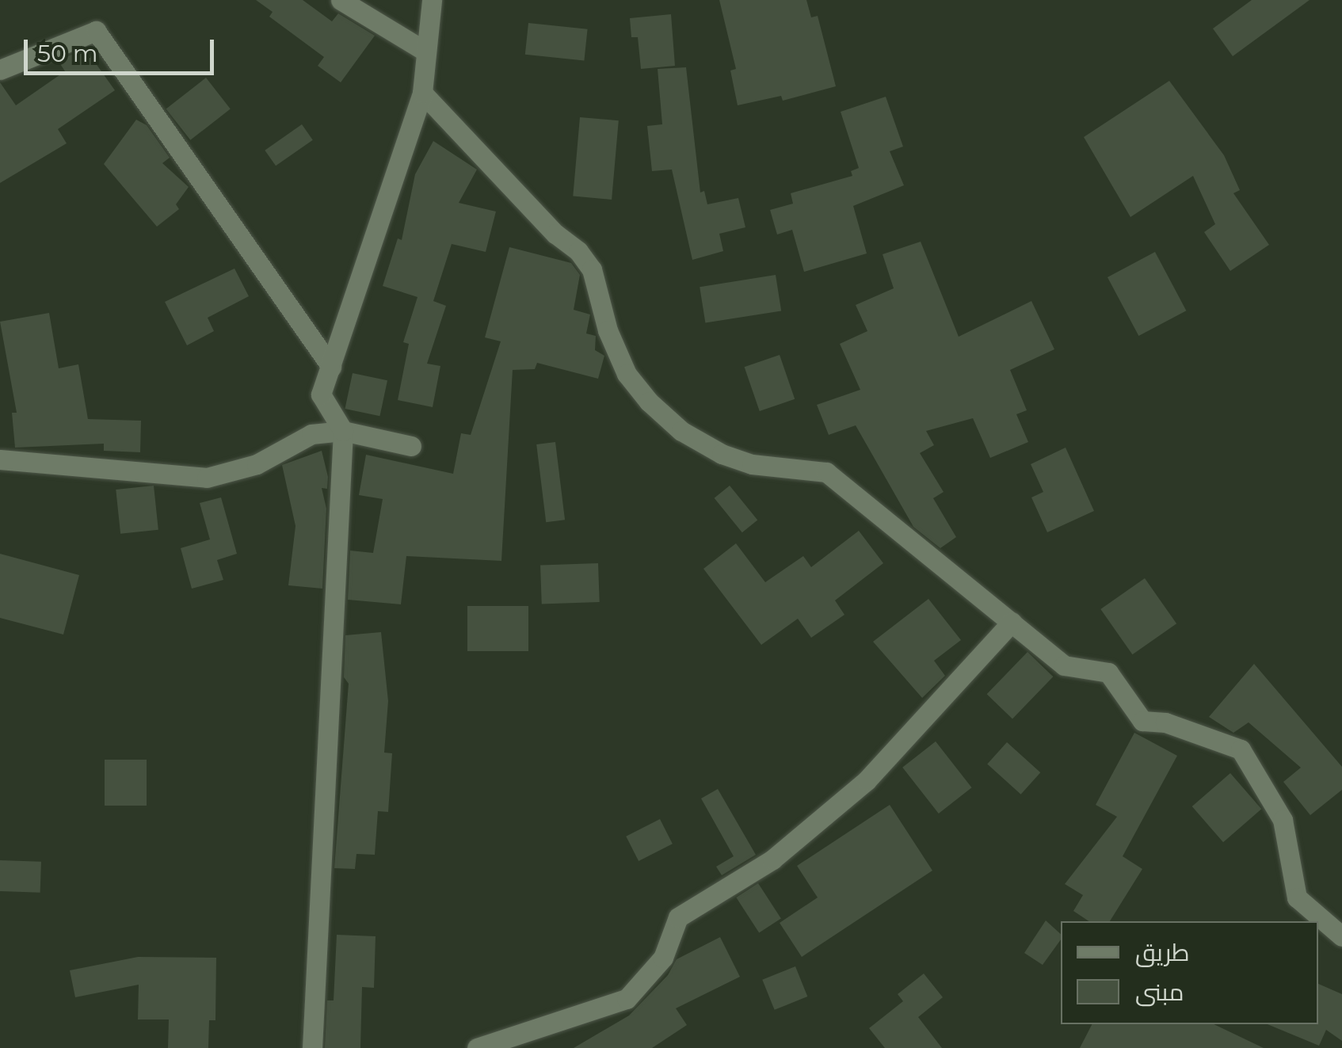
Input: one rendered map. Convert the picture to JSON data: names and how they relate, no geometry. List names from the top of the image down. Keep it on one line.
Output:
{"legend":["طريق","مبنى"],"scale_bar":"50 m"}
